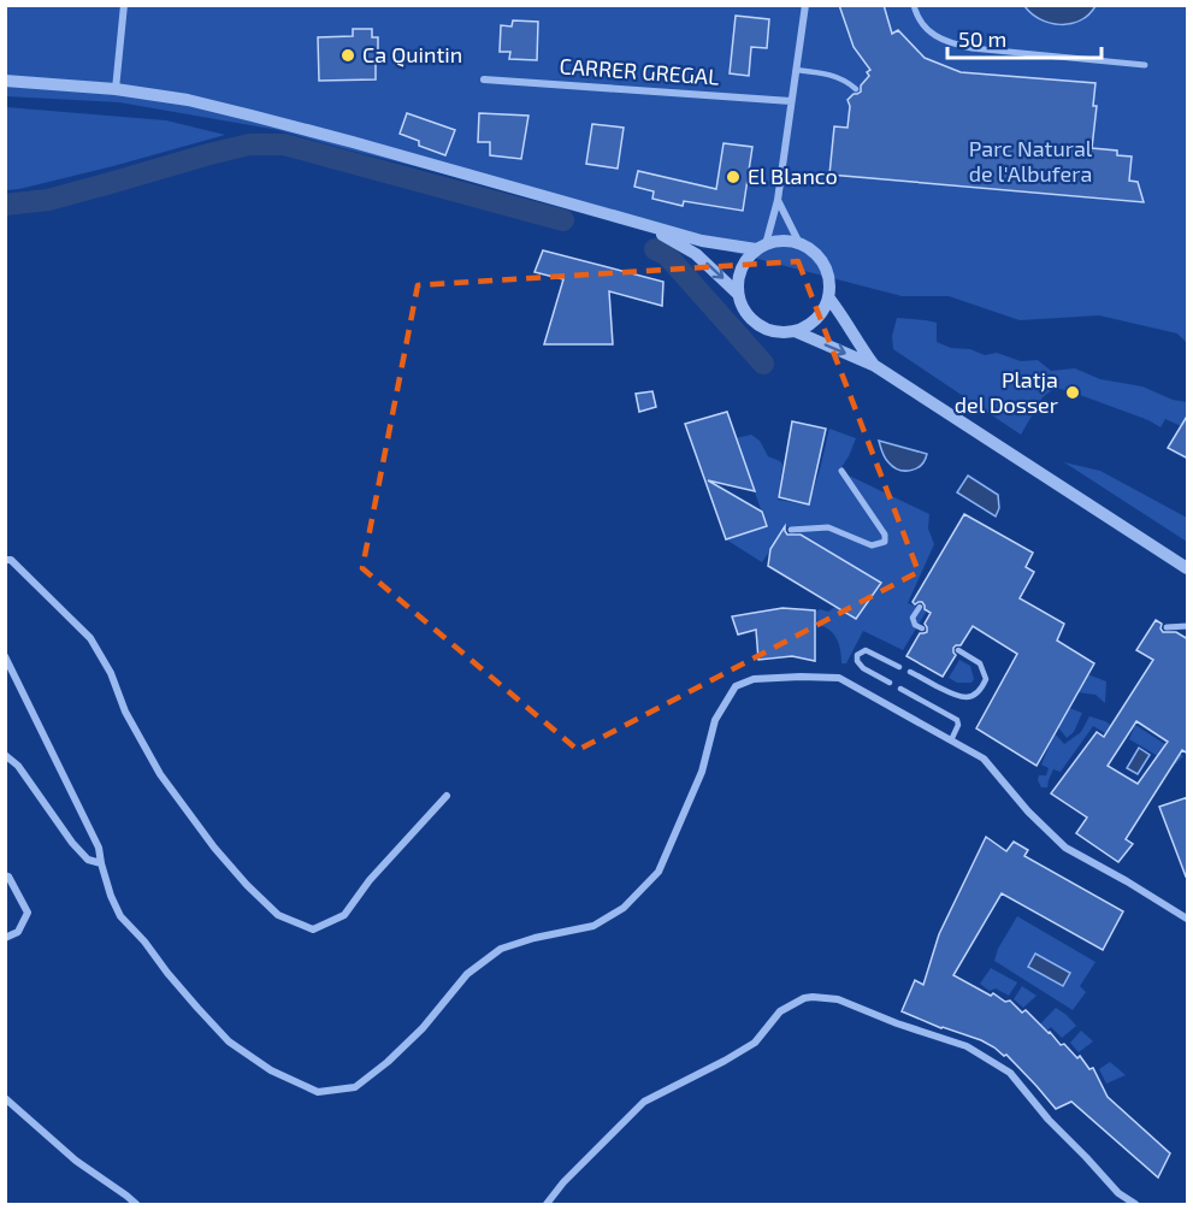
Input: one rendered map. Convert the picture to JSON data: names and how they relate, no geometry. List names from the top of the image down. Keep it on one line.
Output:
{"streets":{"street":["CARRER GREGAL"]},"parks":["Parc Natural de l'Albufera"],"places":["Ca Quintin","El Blanco","Platja del Dosser"],"scale_bar":"50 m"}
